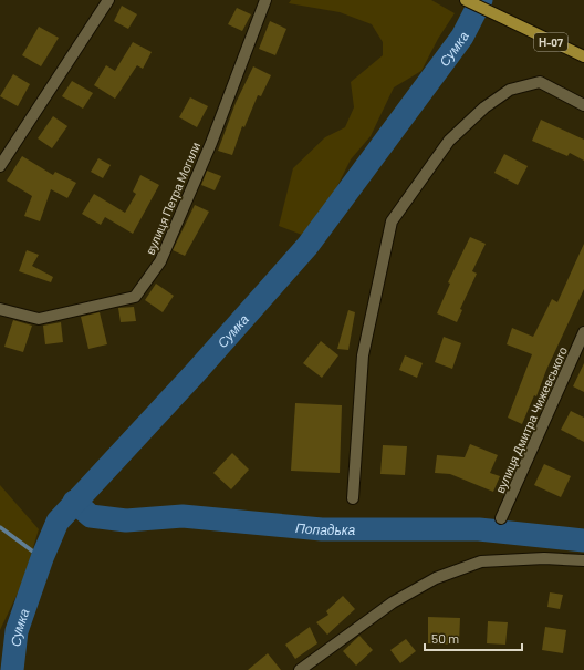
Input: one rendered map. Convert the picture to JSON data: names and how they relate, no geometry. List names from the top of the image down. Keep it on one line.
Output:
{"streets":{"main road":["Н-07"],"street":["вулиця Петра Могили","вулиця Дмитра Чижевського"]},"water":["Сумка","Попадька"],"scale_bar":"50 m"}
